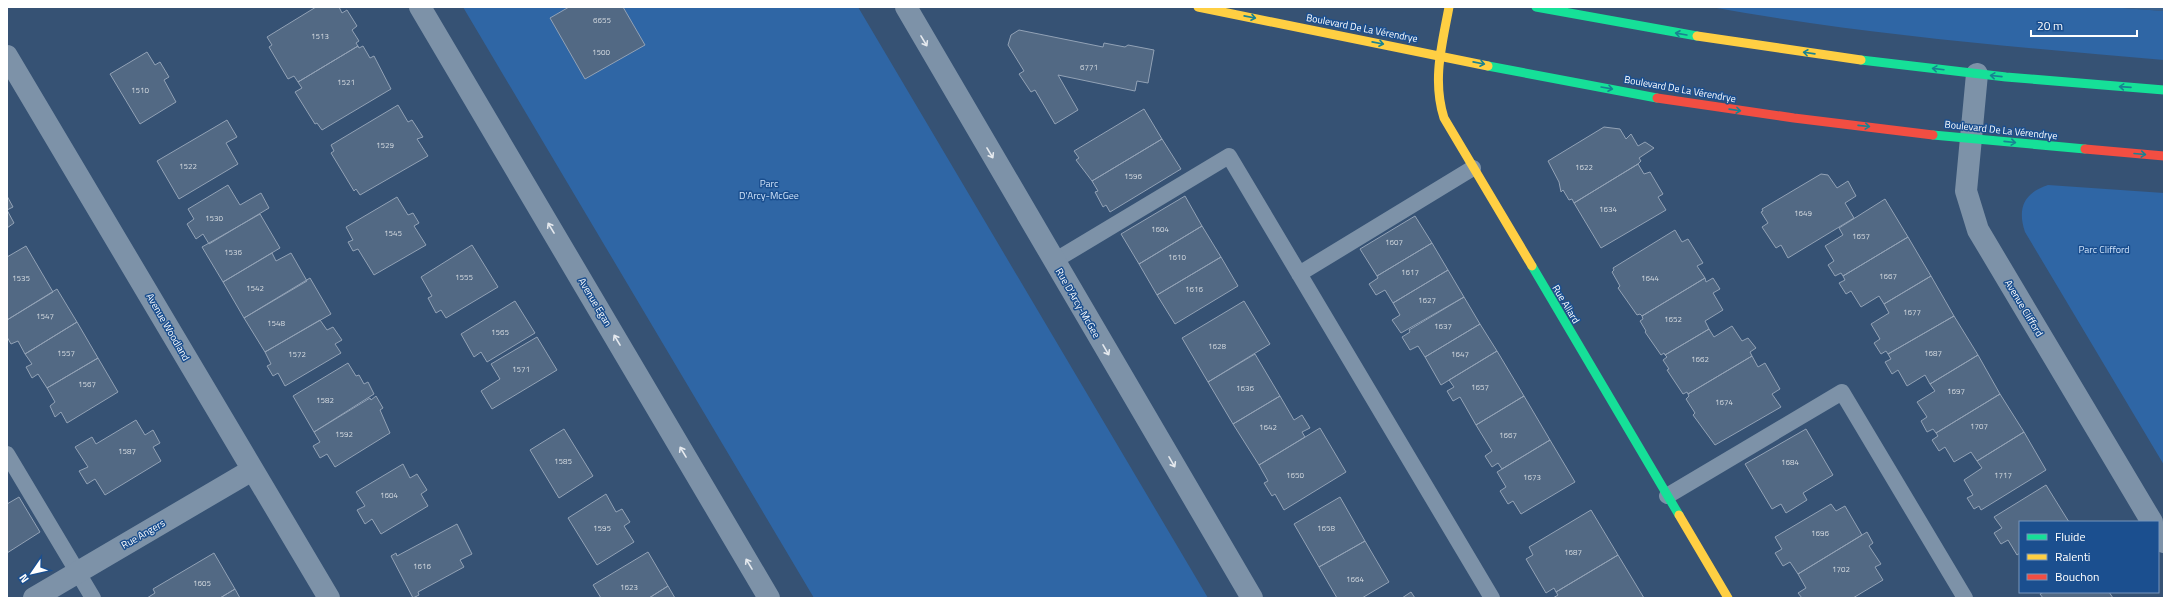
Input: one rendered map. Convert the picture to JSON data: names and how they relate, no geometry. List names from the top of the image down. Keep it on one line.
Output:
{"streets":{"main road":["Boulevard De La Vérendrye","Rue Allard"],"street":["Avenue Egan","Rue D'Arcy-McGee","Avenue Clifford","Avenue Woodland","Rue Angers"]},"crossings":[["Boulevard De La Vérendrye","Rue Allard"],["Boulevard De La Vérendrye","Avenue Clifford"],["Avenue Woodland","Rue Angers"]],"one_way":["Avenue Egan","Rue D'Arcy-McGee"],"parks":["Parc D'Arcy-McGee","Parc Clifford"],"house_numbers":["6655","1513","1500","6771","1521","1510","1529","1522","1622","1596","1634","1649","1530","1604","1545","1657","1607","1536","1610","1617","1667","1555","1535","1644","1542","1616","1627","1677","1547","1652","1548","1637","1565","1628","1557","1687","1572","1647","1662","1571","1567","1657","1636","1697","1582","1674","1707","1642","1592","1667","1587","1585","1684","1650","1717","1673","1604","1595","1658","1696","1687","1616","1702","1664","1605","1623"],"legend":["Fluide","Ralenti","Bouchon"],"scale_bar":"20 m","north":"bottom left"}
